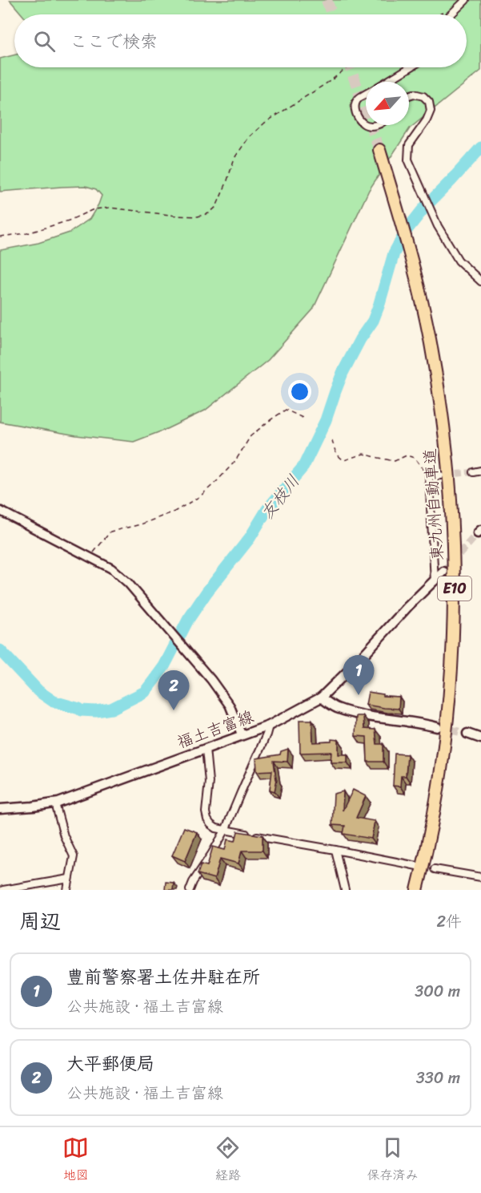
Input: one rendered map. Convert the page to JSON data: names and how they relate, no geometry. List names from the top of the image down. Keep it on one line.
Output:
{"streets":{"highway":["東九州自動車道","E10"],"main road":["福土吉富線"]},"water":["友枝川"],"north":"bottom left","page":{"search":"ここで検索","pins":["1","2"],"heading":["周辺","2件"],"list":[{"mark":"1","name":"豊前警察署土佐井駐在所","note":"公共施設 · 福土吉富線","value":"300 m"},{"mark":"2","name":"大平郵便局","note":"公共施設 · 福土吉富線","value":"330 m"}],"nav":["地図","経路","保存済み"]}}
